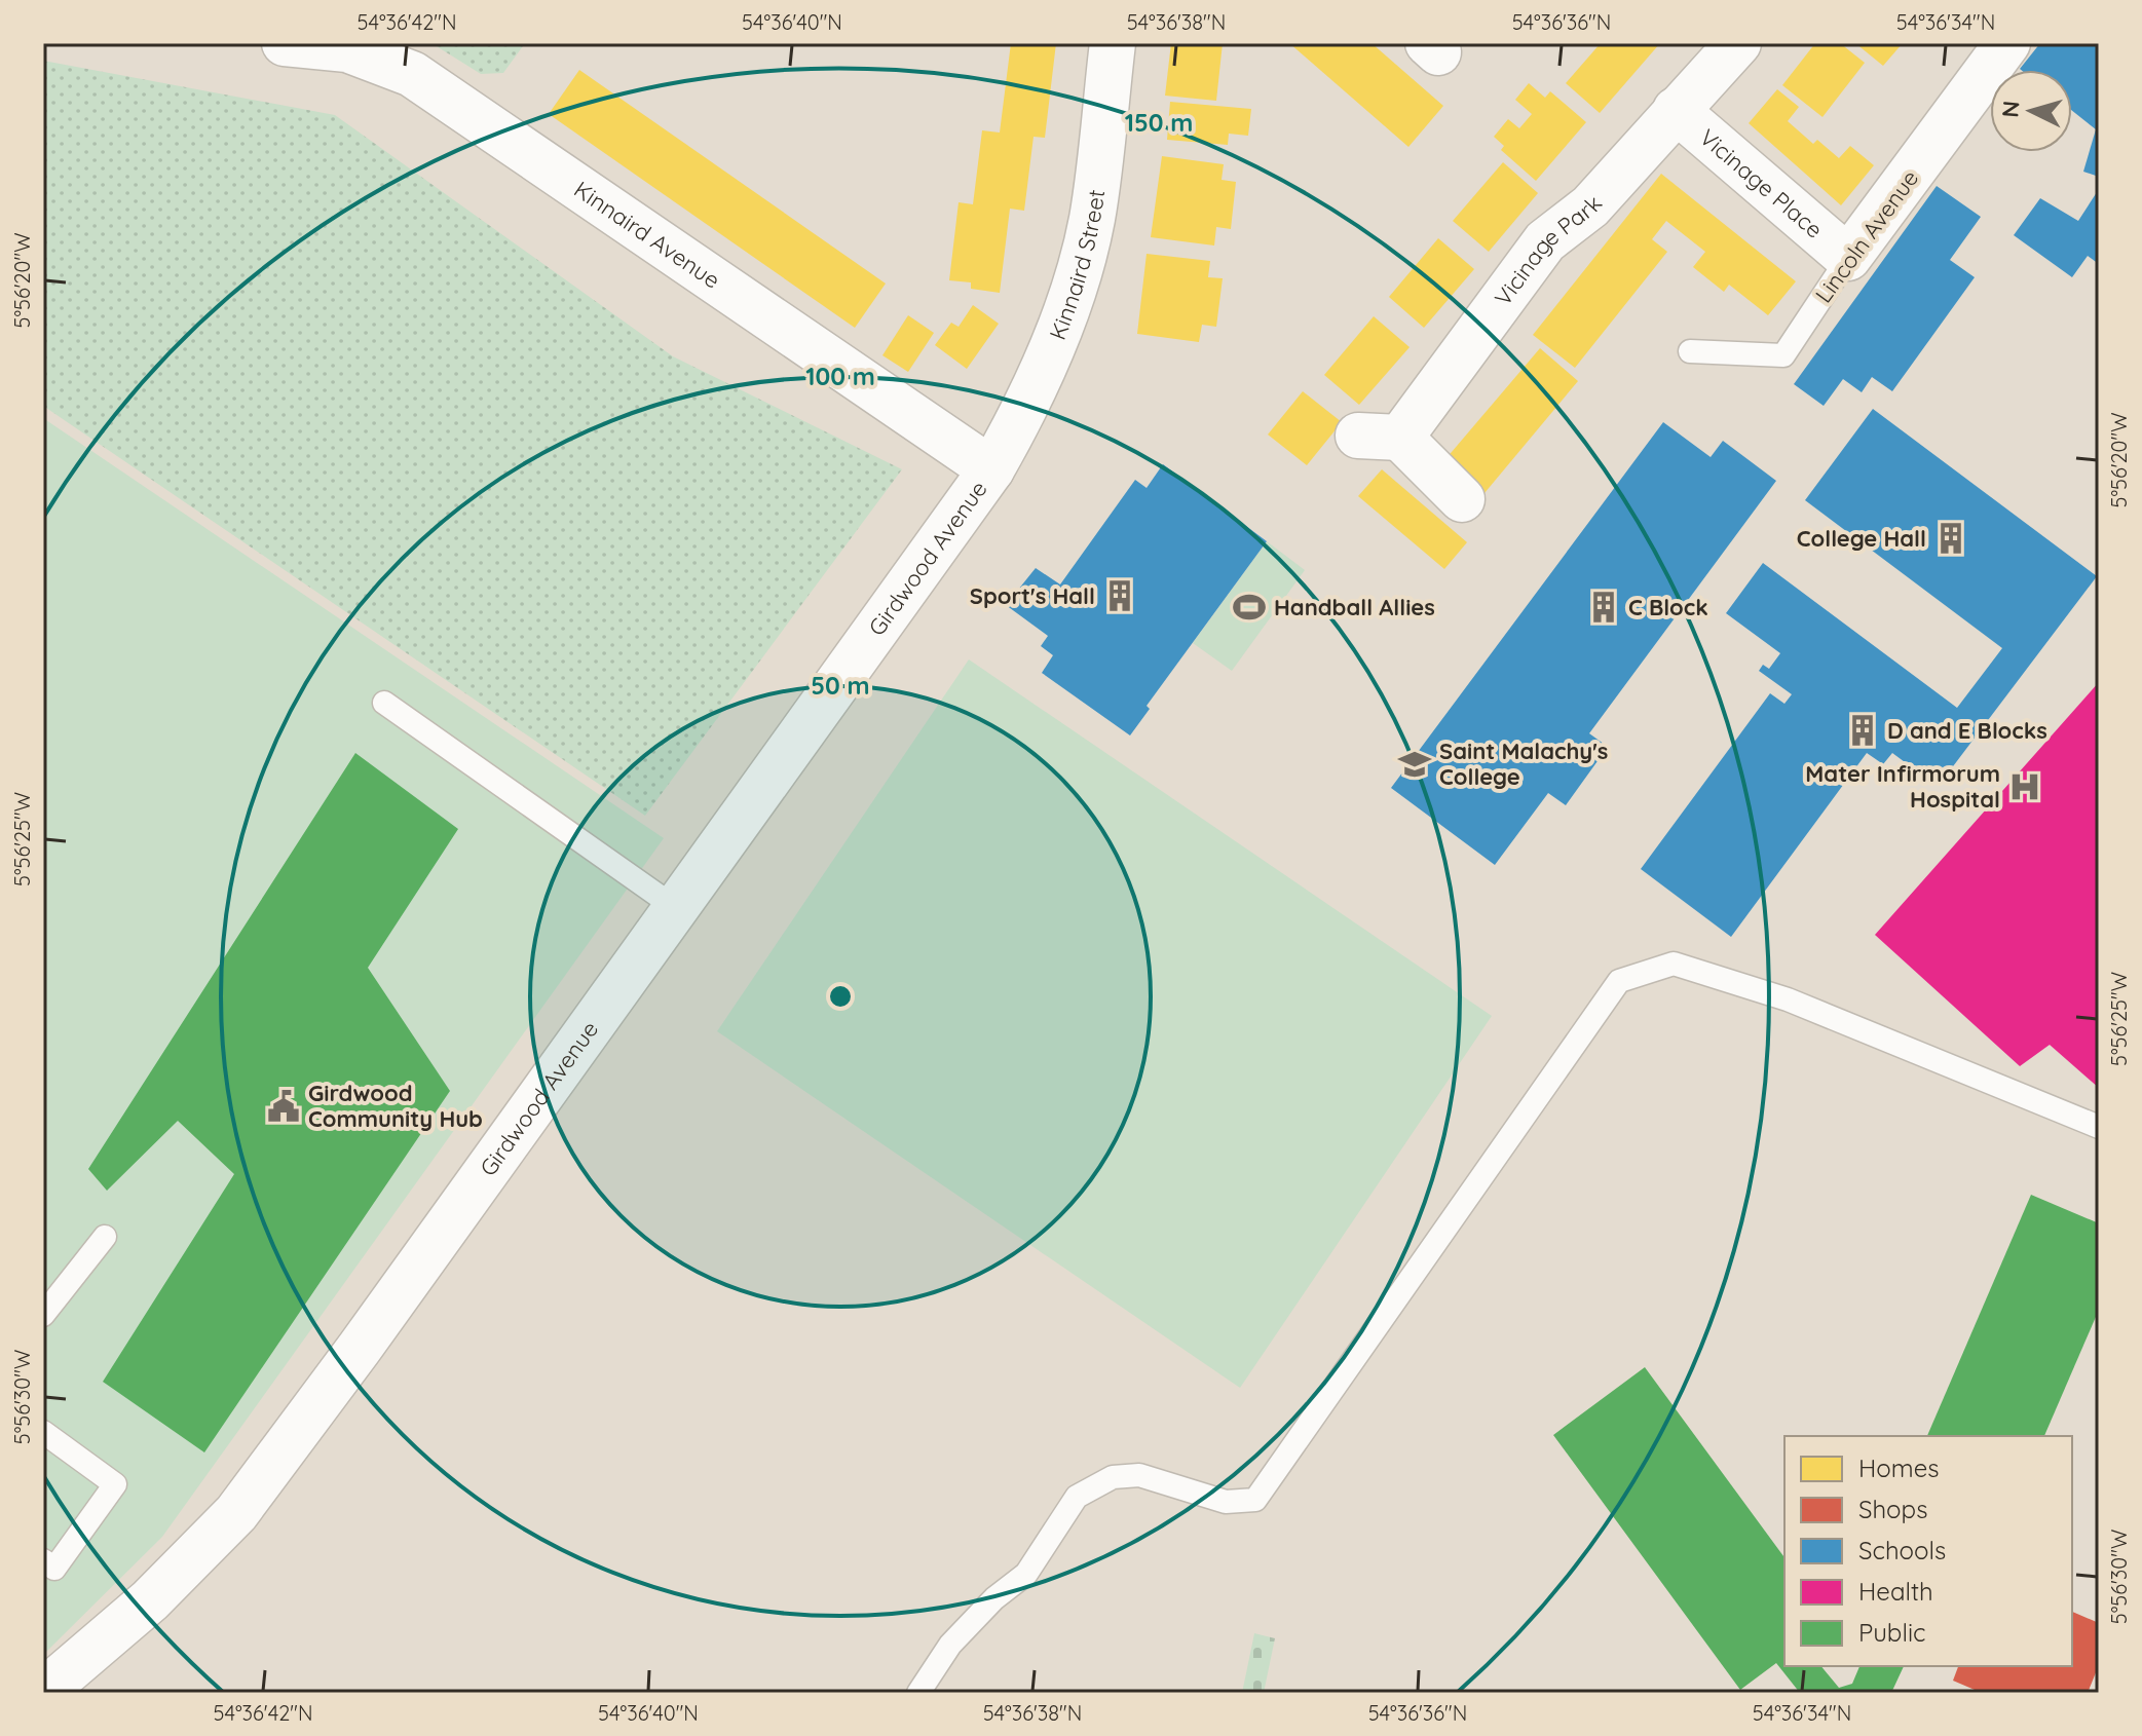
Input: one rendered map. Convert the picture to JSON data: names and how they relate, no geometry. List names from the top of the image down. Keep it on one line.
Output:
{"streets":{"street":["Vicinage Place","Kinnaird Avenue","Lincoln Avenue","Vicinage Park","Kinnaird Street","Girdwood Avenue"]},"crossings":[["Vicinage Place","Lincoln Avenue"],["Vicinage Place","Vicinage Park"],["Kinnaird Avenue","Kinnaird Street"],["Kinnaird Avenue","Girdwood Avenue"],["Kinnaird Street","Girdwood Avenue"]],"places":{"building":["College Hall","Sport's Hall","C Block","D and E Blocks"],"sports":["Handball Allies"],"school or university":["Saint Malachy's College"],"hospital":["Mater Infirmorum Hospital"],"public building":["Girdwood Community Hub"]},"legend":["Homes","Shops","Schools","Health","Public"],"north":"left","coordinates":["54°36'42\"N","54°36'40\"N","54°36'38\"N","54°36'36\"N","54°36'34\"N","5°56'20\"W","5°56'25\"W","5°56'30\"W"],"rings":["150 m","100 m","50 m"]}
